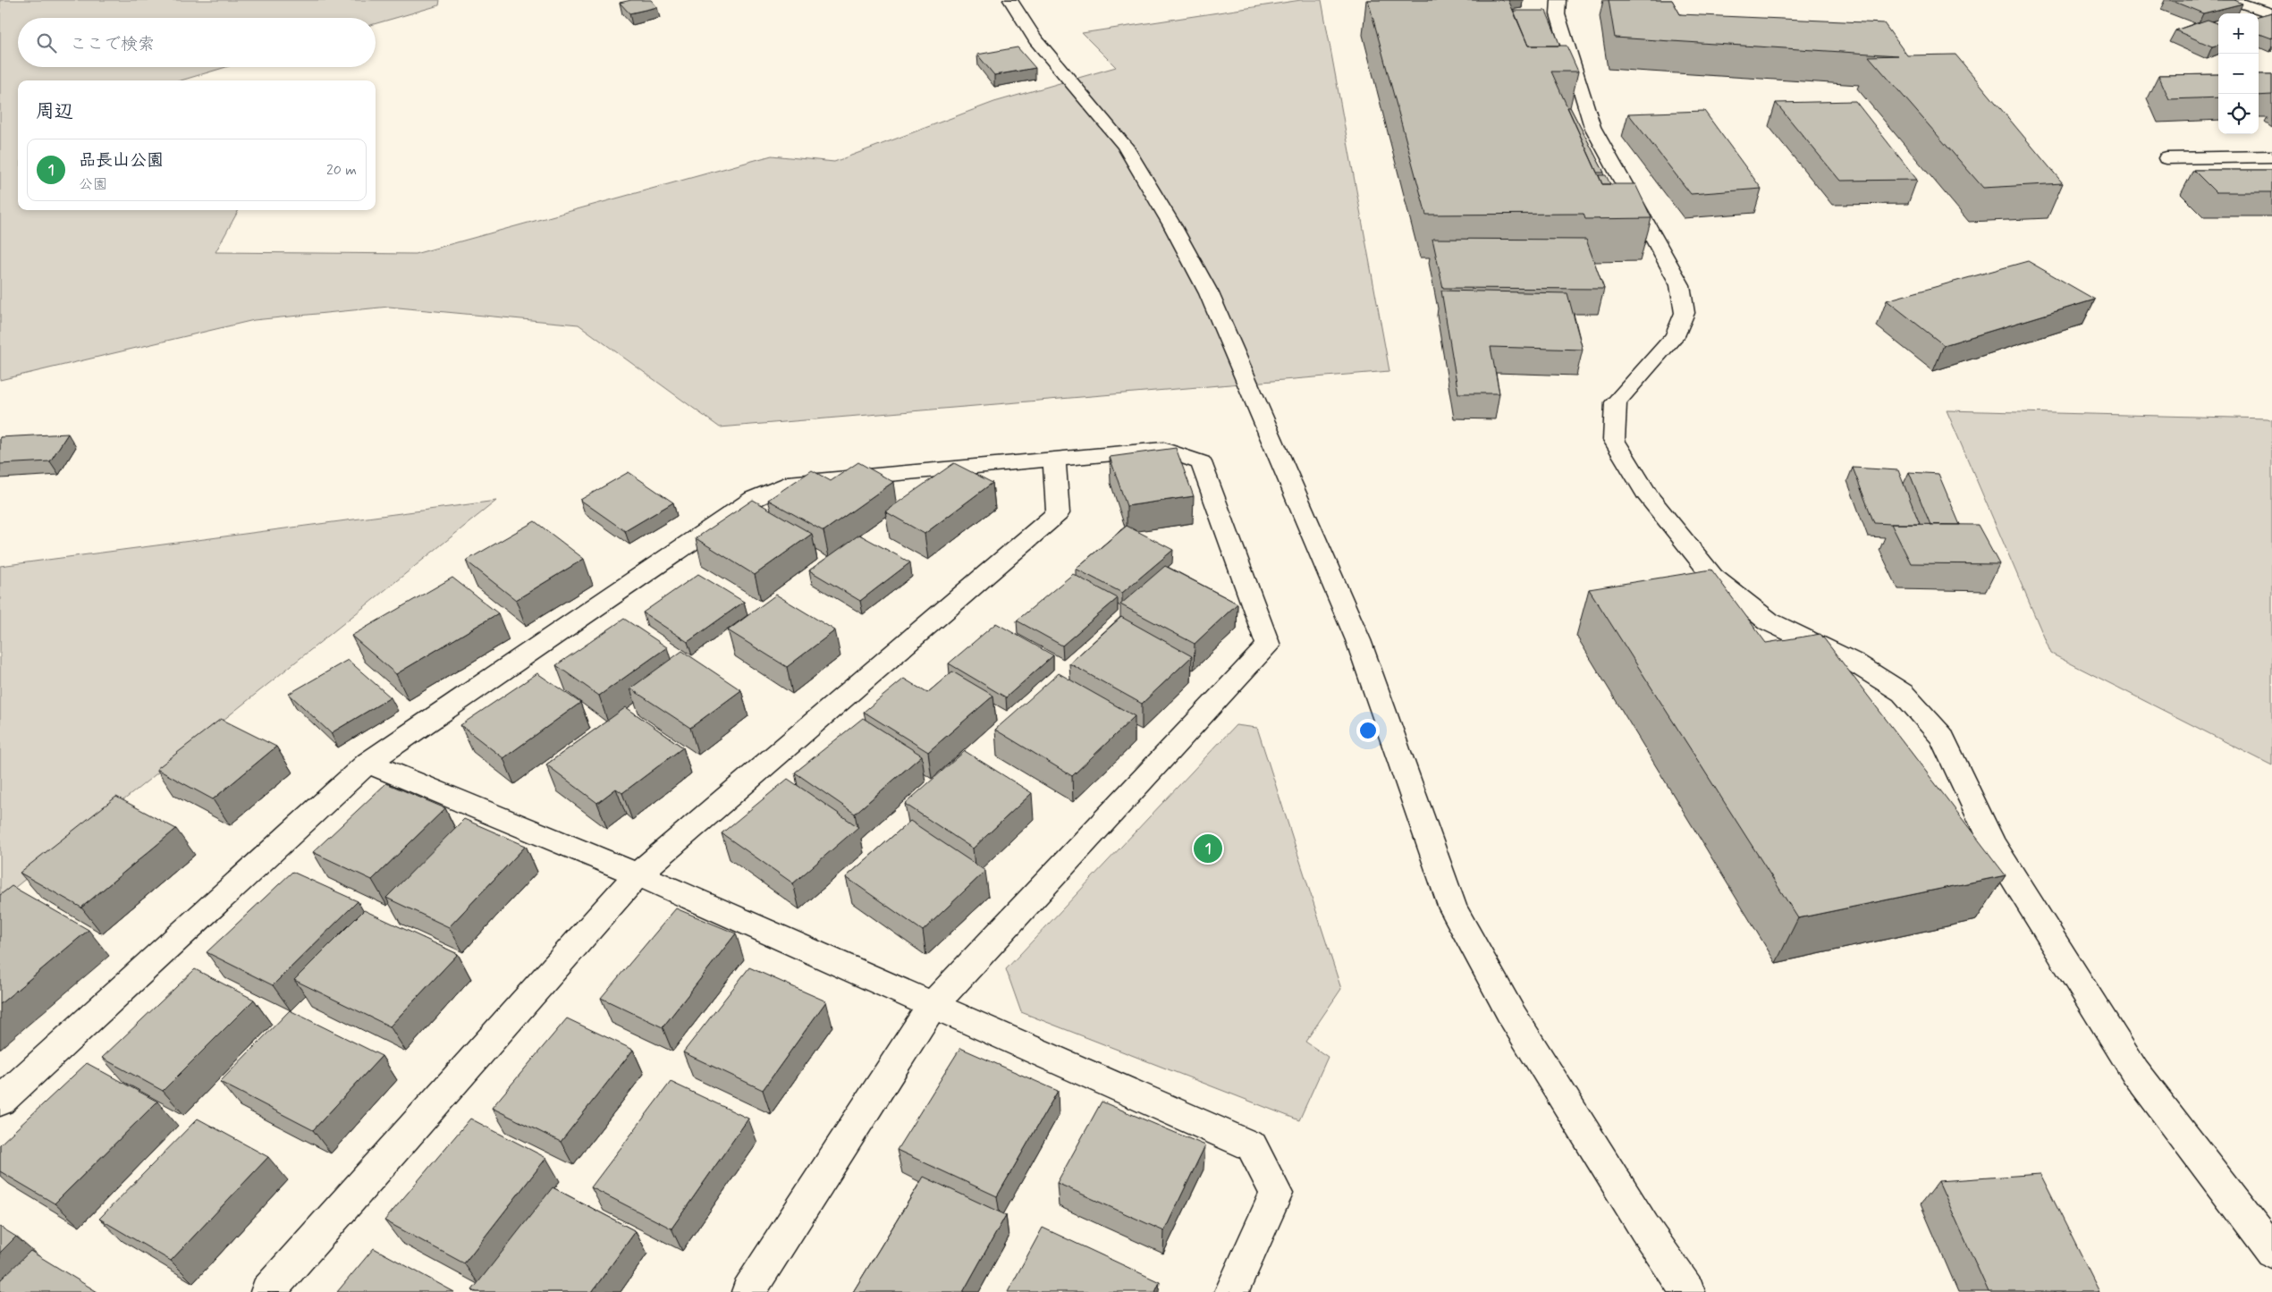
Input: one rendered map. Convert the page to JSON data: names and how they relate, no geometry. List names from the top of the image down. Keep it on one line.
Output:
{"page":{"map_buttons":["+","−"],"search":"ここで検索","heading":"周辺","list":[{"mark":"1","name":"品長山公園","note":"公園","value":"20 m"}],"pins":"1"}}
